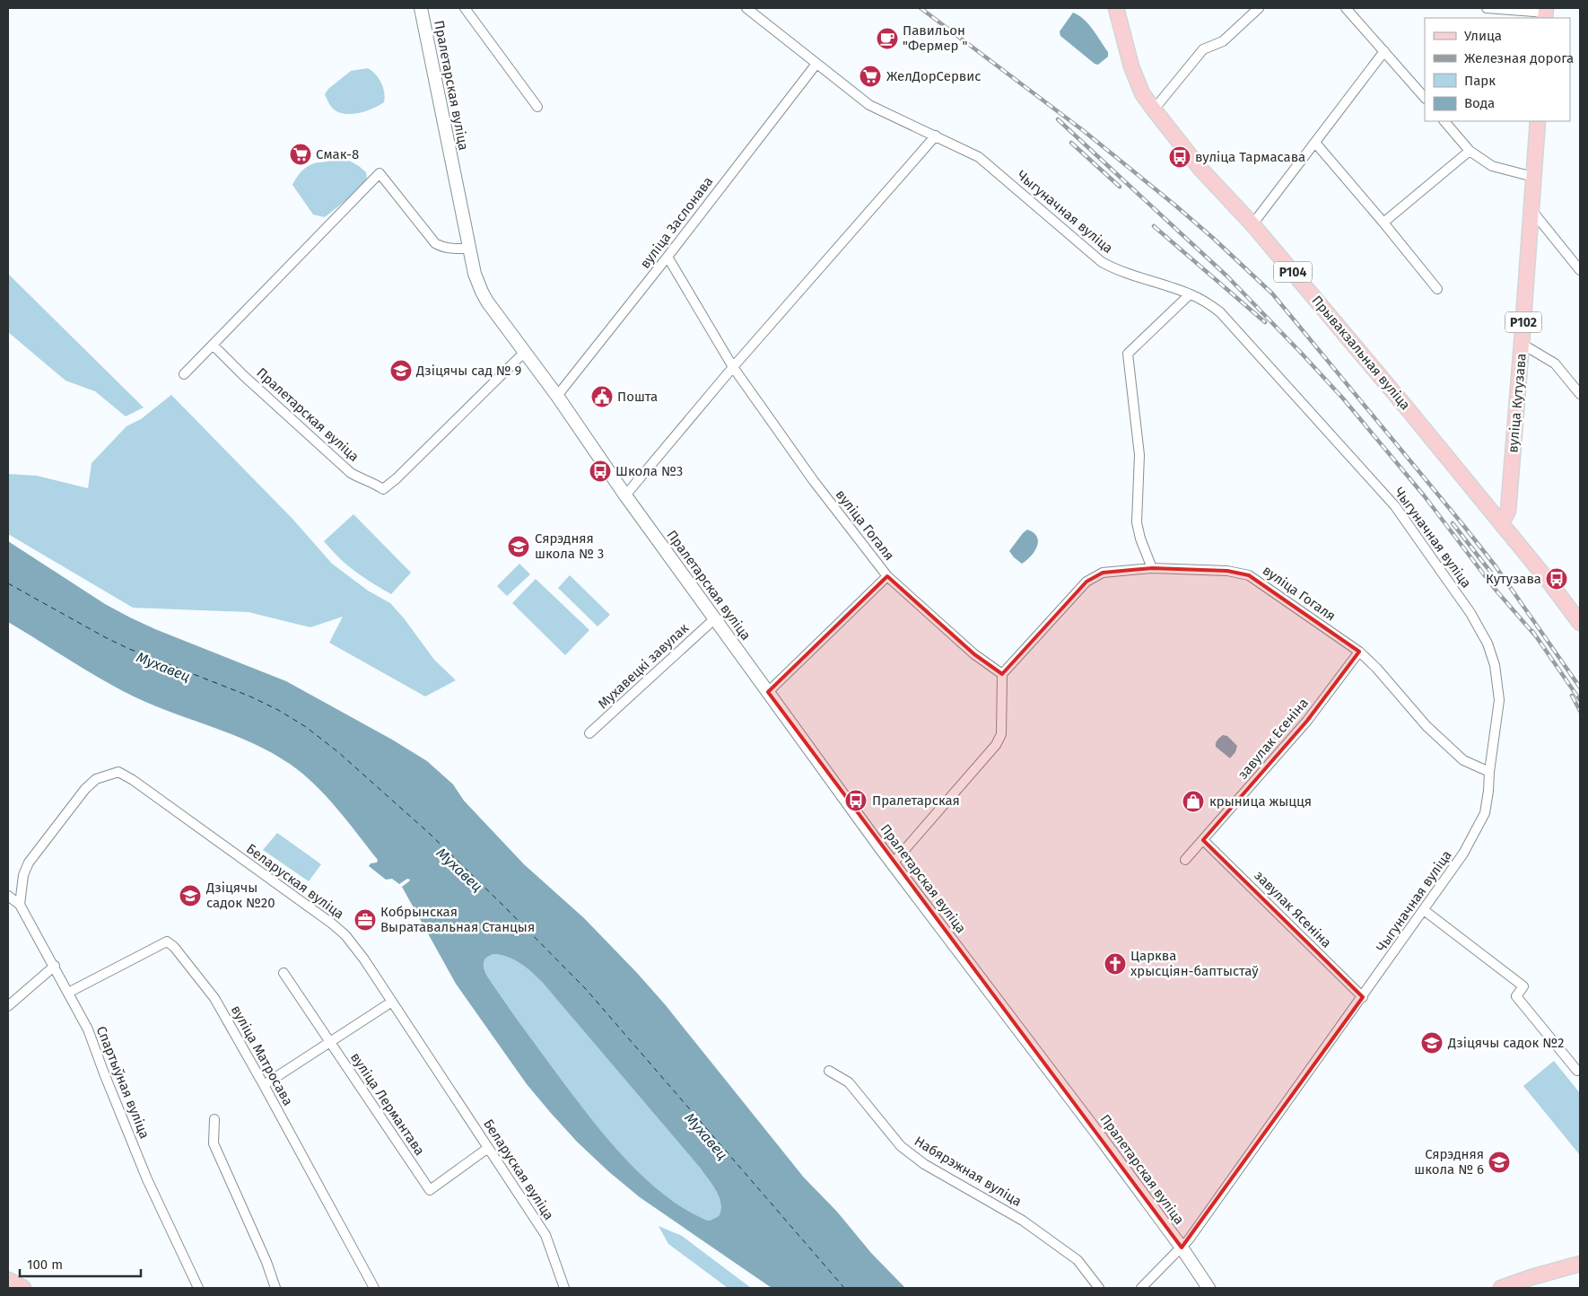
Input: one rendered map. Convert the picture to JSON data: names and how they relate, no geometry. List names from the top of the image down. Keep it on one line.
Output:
{"streets":{"main road":["Пралетарская вуліца","Р104","Р102","Прывакзальная вуліца","вуліца Кутузава"],"street":["Чыгуначная вуліца","вуліца Заслонава","вуліца Гогаля","Мухавецкі завулак","завулак Есеніна","Беларуская вуліца","завулак Ясеніна","вуліца Матросава","Спартыўная вуліца","вуліца Лермантава","Набярэжная вуліца"]},"crossings":[["Пралетарская вуліца","Чыгуначная вуліца"],["Пралетарская вуліца","вуліца Заслонава"],["Пралетарская вуліца","Мухавецкі завулак"],["Чыгуначная вуліца","вуліца Заслонава"],["Чыгуначная вуліца","вуліца Гогаля"],["Чыгуначная вуліца","завулак Ясеніна"],["вуліца Заслонава","вуліца Гогаля"],["Прывакзальная вуліца","вуліца Кутузава"],["вуліца Гогаля","завулак Есеніна"],["завулак Есеніна","завулак Ясеніна"],["Беларуская вуліца","Спартыўная вуліца"],["Беларуская вуліца","вуліца Лермантава"],["вуліца Матросава","Спартыўная вуліца"]],"water":["Мухавец"],"places":{"cafe":["Павильон \"Фермер \""],"supermarket":["ЖелДорСервис","Смак-8"],"bus stop":["вуліца Тармасава","Школа №3","Кутузава","Пралетарская"],"school or university":["Дзіцячы сад № 9","Сярэдняя школа № 3","Дзіцячы садок №20","Дзіцячы садок №2","Сярэдняя школа № 6"],"public building":["Пошта"],"shop":["крыница жыцця"],"office":["Кобрынская Выратавальная Станцыя"],"church":["Царква хрысціян-баптыстаў"]},"legend":["Улица","Железная дорога","Парк","Вода"],"scale_bar":"100 m"}
